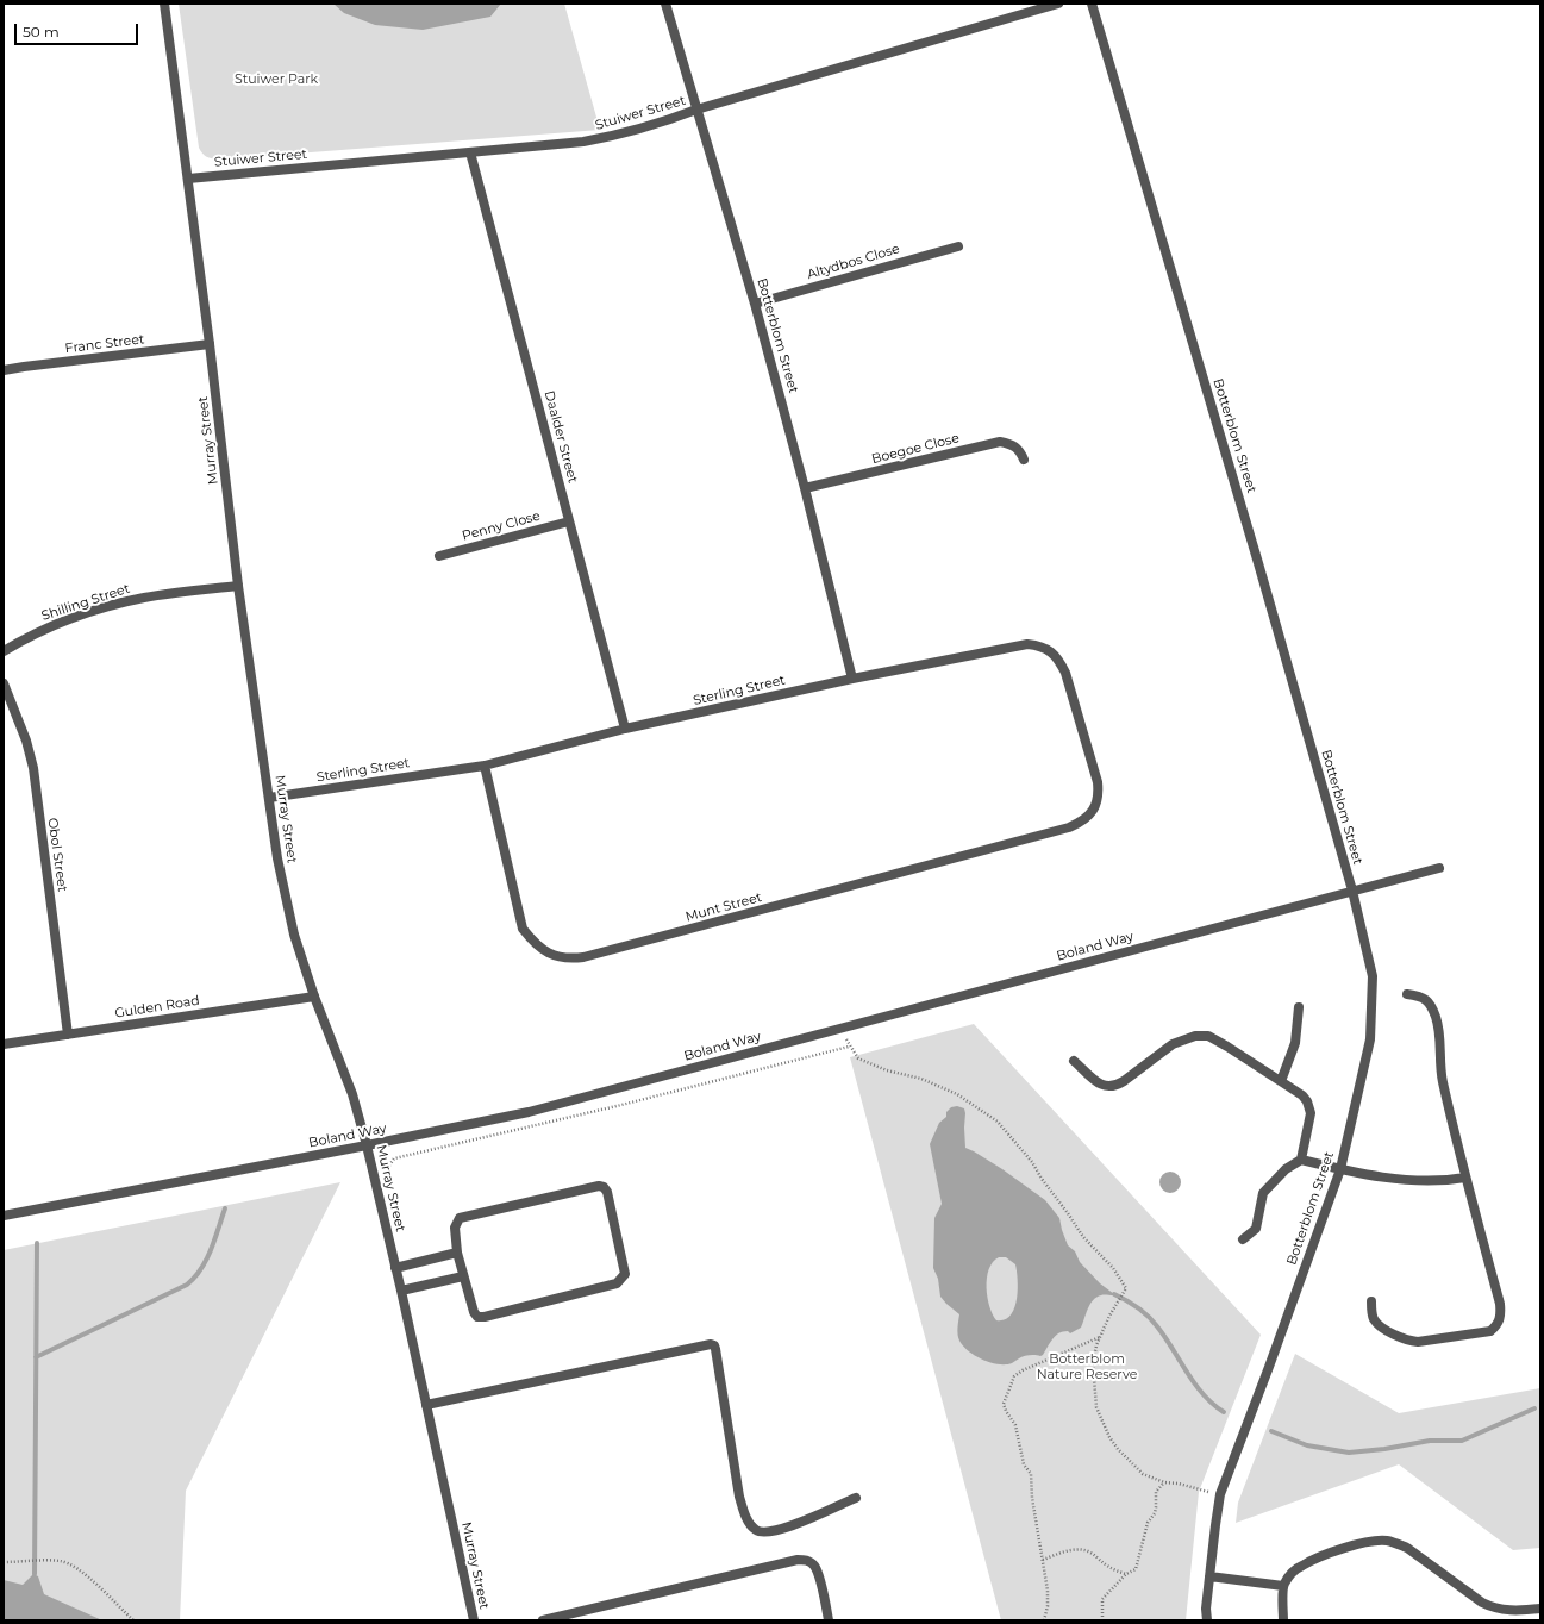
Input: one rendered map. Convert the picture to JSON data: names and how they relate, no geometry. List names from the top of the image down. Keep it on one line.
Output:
{"streets":{"street":["Stuiwer Street","Altydbos Close","Botterblom Street","Franc Street","Daalder Street","Murray Street","Boegoe Close","Penny Close","Shilling Street","Sterling Street","Obol Street","Munt Street","Boland Way","Gulden Road"]},"crossings":[["Stuiwer Street","Botterblom Street"],["Stuiwer Street","Daalder Street"],["Stuiwer Street","Murray Street"],["Altydbos Close","Botterblom Street"],["Botterblom Street","Boegoe Close"],["Botterblom Street","Sterling Street"],["Botterblom Street","Boland Way"],["Franc Street","Murray Street"],["Daalder Street","Penny Close"],["Daalder Street","Sterling Street"],["Murray Street","Shilling Street"],["Murray Street","Sterling Street"],["Murray Street","Boland Way"],["Murray Street","Gulden Road"],["Sterling Street","Munt Street"],["Obol Street","Gulden Road"]],"parks":["Stuiwer Park","Botterblom Nature Reserve"],"scale_bar":"50 m"}
